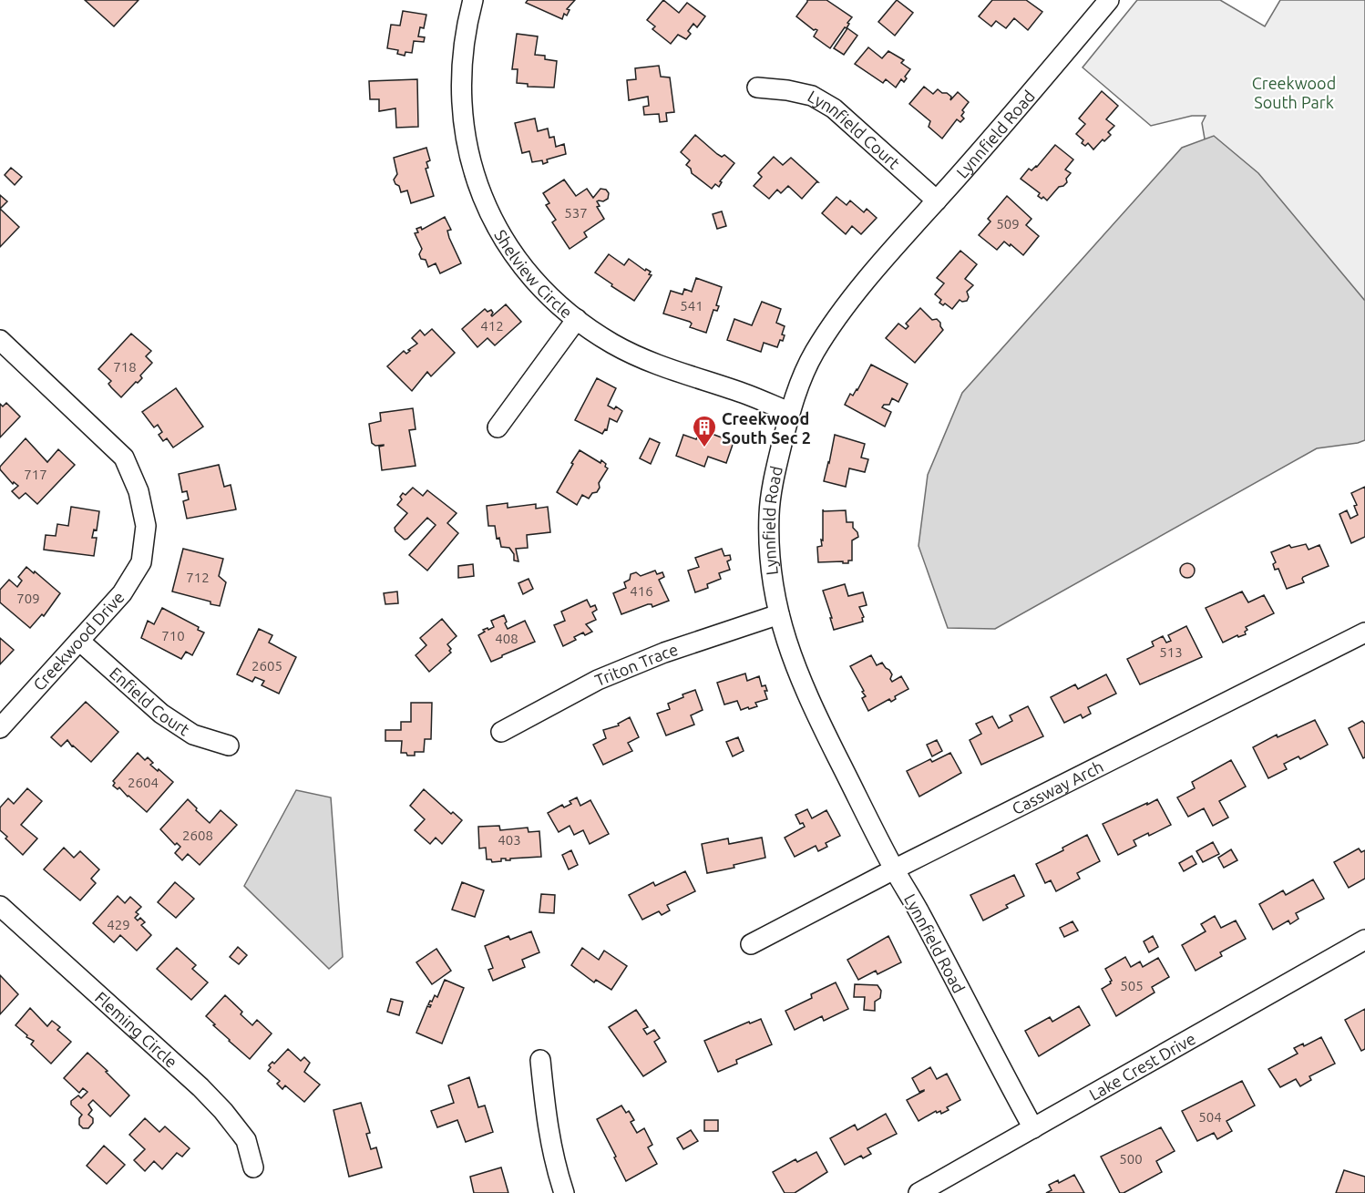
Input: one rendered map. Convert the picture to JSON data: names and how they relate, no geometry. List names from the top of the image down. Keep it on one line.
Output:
{"streets":{"street":["Lynnfield Court","Lynnfield Road","Shelview Circle","Creekwood Drive","Triton Trace","Enfield Court","Cassway Arch","Fleming Circle","Lake Crest Drive"]},"crossings":[["Lynnfield Court","Lynnfield Road"],["Lynnfield Road","Shelview Circle"],["Lynnfield Road","Triton Trace"],["Lynnfield Road","Cassway Arch"],["Lynnfield Road","Lake Crest Drive"],["Creekwood Drive","Enfield Court"]],"parks":["Creekwood South Park"],"places":{"building":["Creekwood South Sec 2"]},"house_numbers":["537","509","541","412","718","717","712","416","709","710","408","513","2605","2604","2608","403","429","505","504","500"]}
